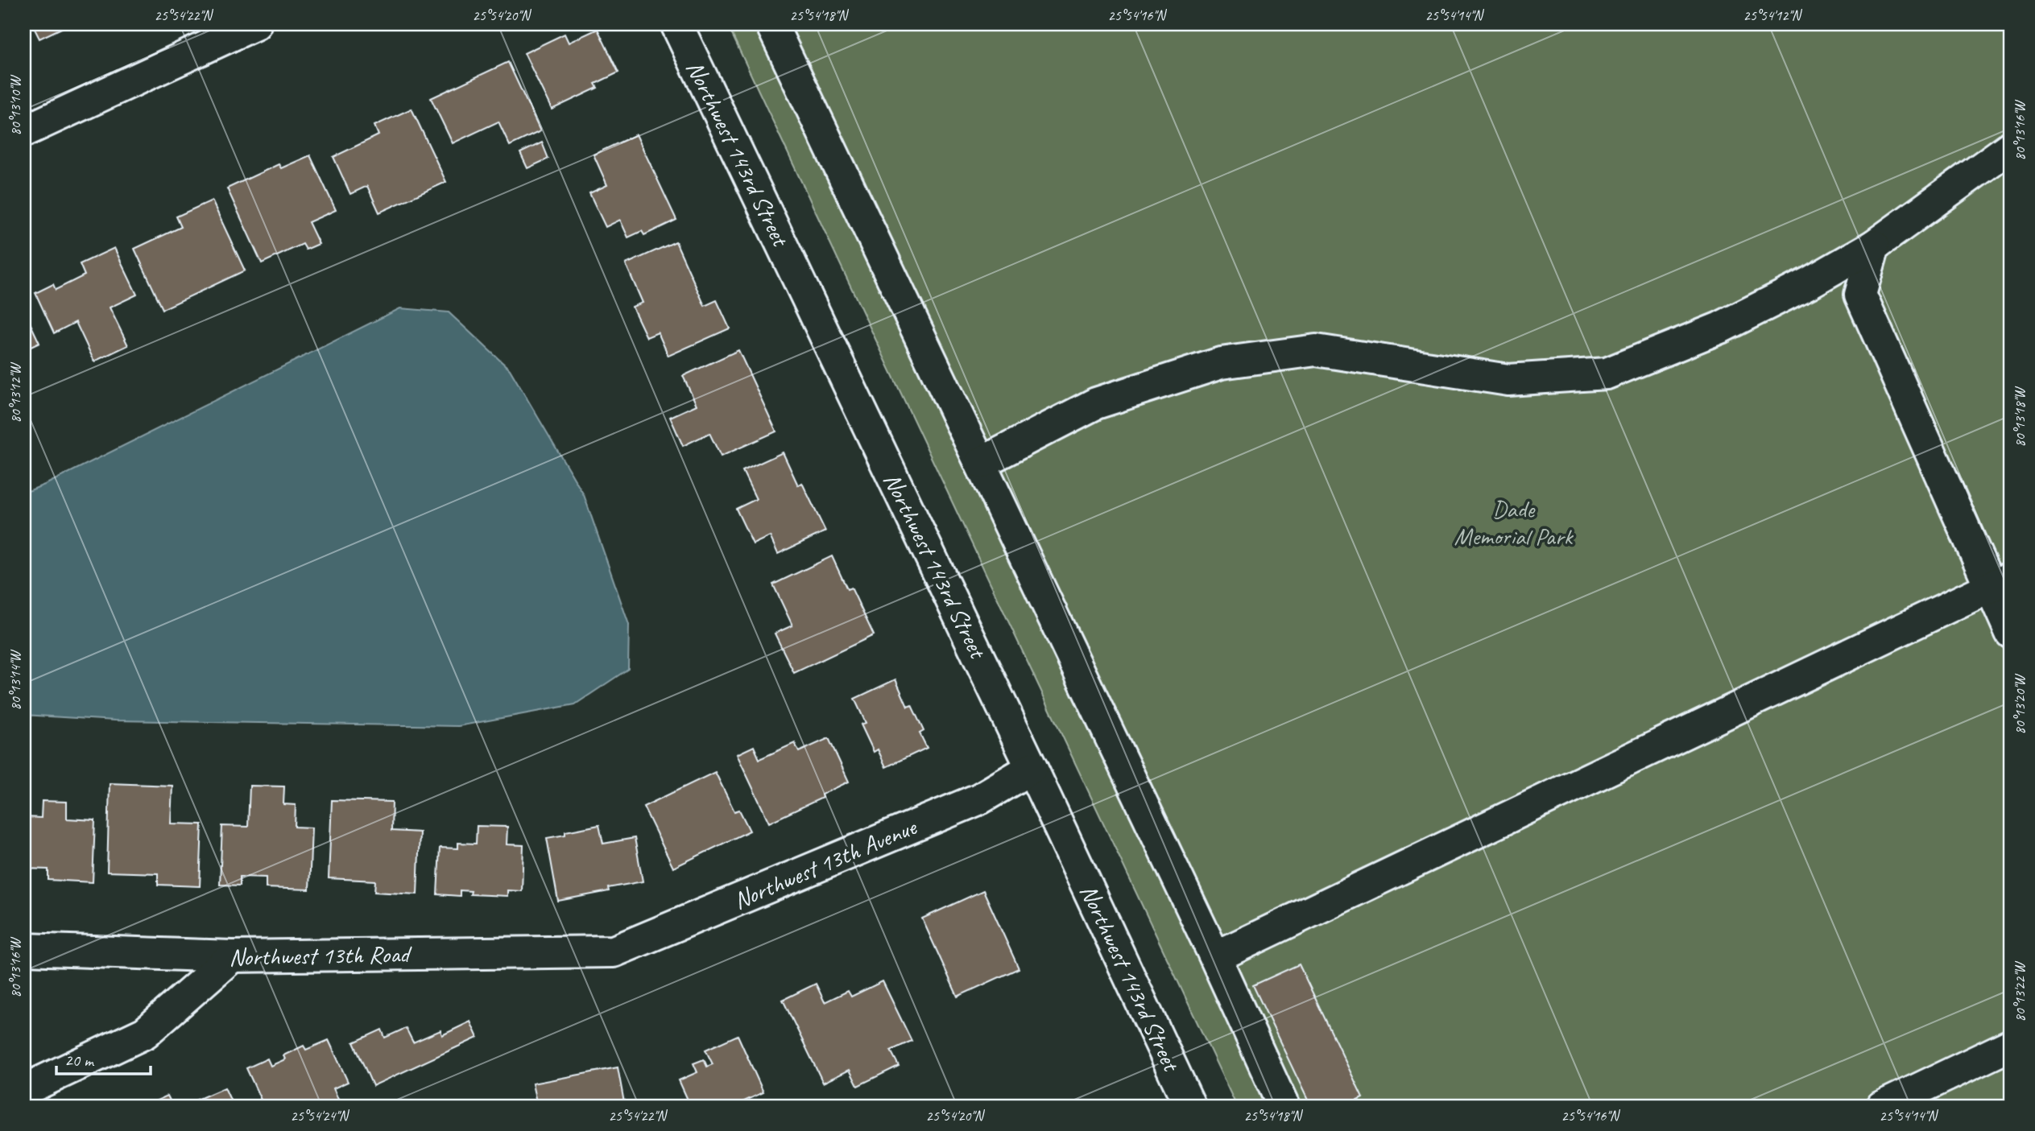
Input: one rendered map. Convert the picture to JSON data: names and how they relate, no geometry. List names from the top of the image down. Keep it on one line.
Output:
{"streets":{"street":["Northwest 143rd Street","Northwest 13th Avenue","Northwest 13th Road"]},"crossings":[["Northwest 143rd Street","Northwest 13th Avenue"],["Northwest 13th Avenue","Northwest 13th Road"]],"parks":["Dade Memorial Park"],"scale_bar":"20 m","coordinates":["25°54'22\"N","25°54'20\"N","25°54'18\"N","25°54'16\"N","25°54'14\"N","25°54'12\"N","80°13'10\"W","80°13'16\"W","80°13'12\"W","80°13'18\"W","80°13'14\"W","80°13'20\"W","80°13'22\"W","25°54'24\"N"]}
